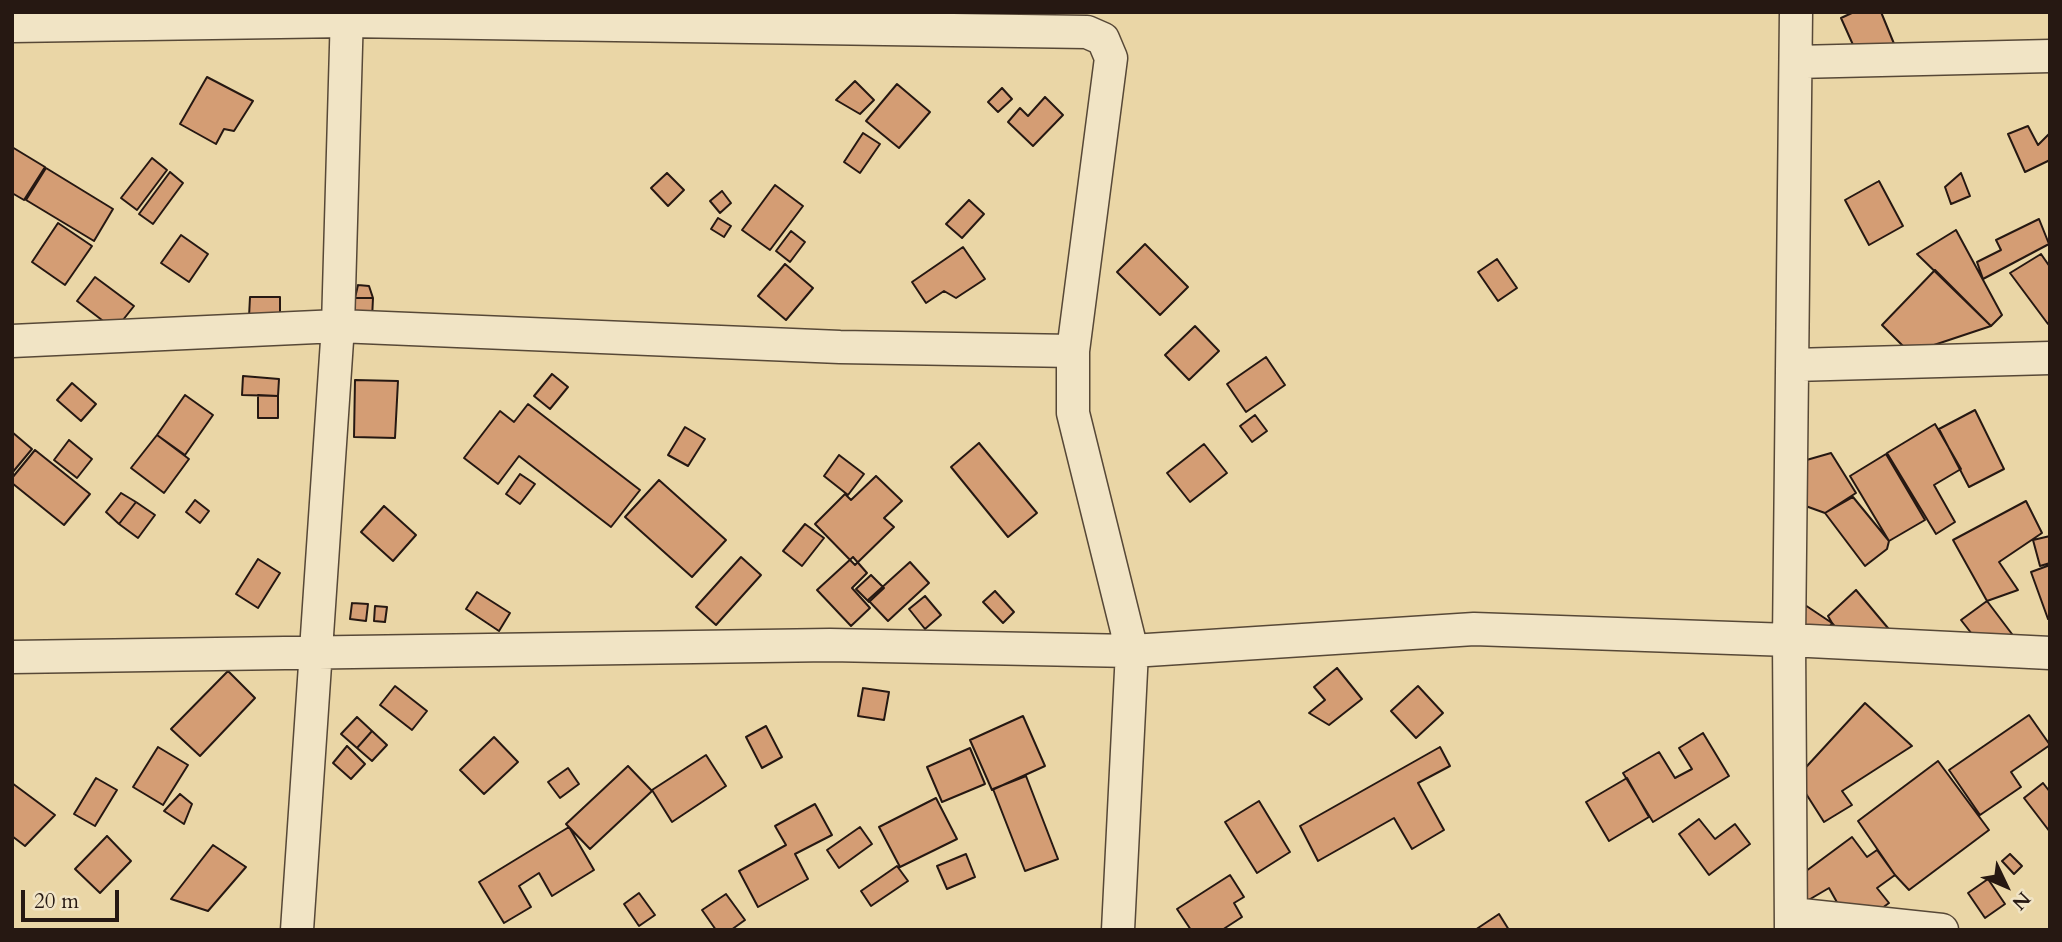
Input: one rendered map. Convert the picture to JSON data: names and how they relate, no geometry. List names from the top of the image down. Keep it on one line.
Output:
{"scale_bar":"20 m","north":"bottom right"}
